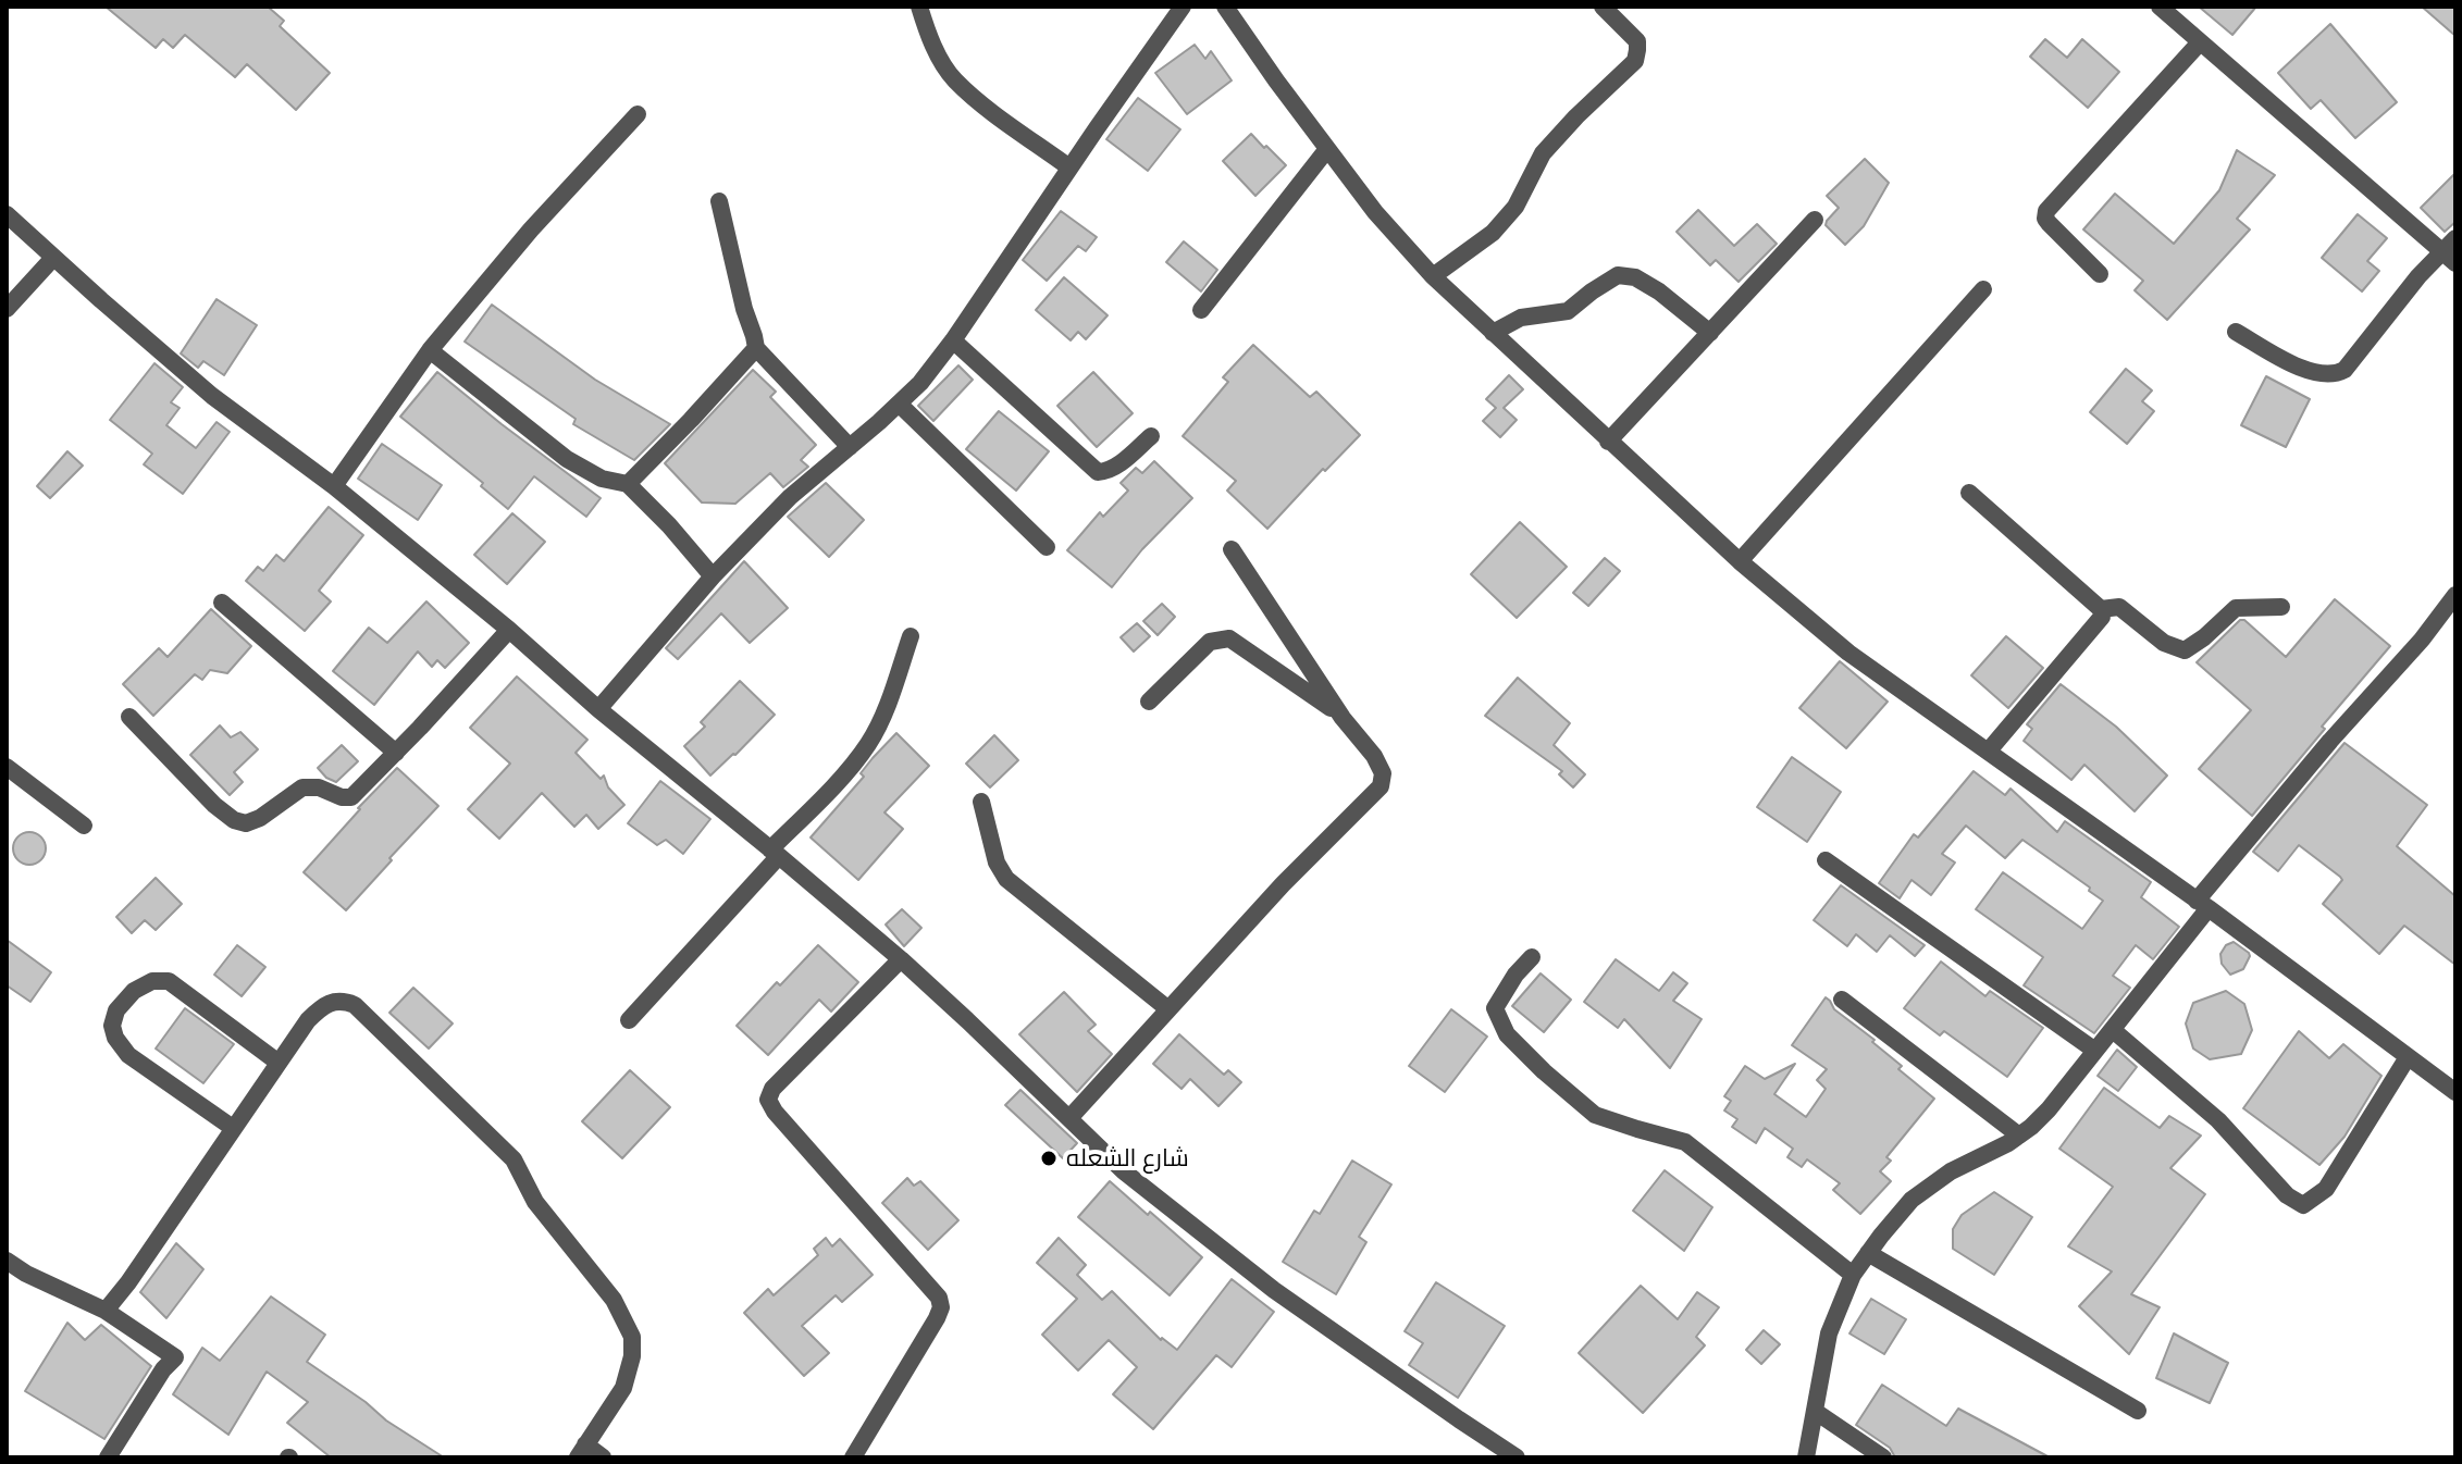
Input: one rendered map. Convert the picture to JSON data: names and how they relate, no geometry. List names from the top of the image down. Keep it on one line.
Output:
{"places":["شارع الشعله"]}
